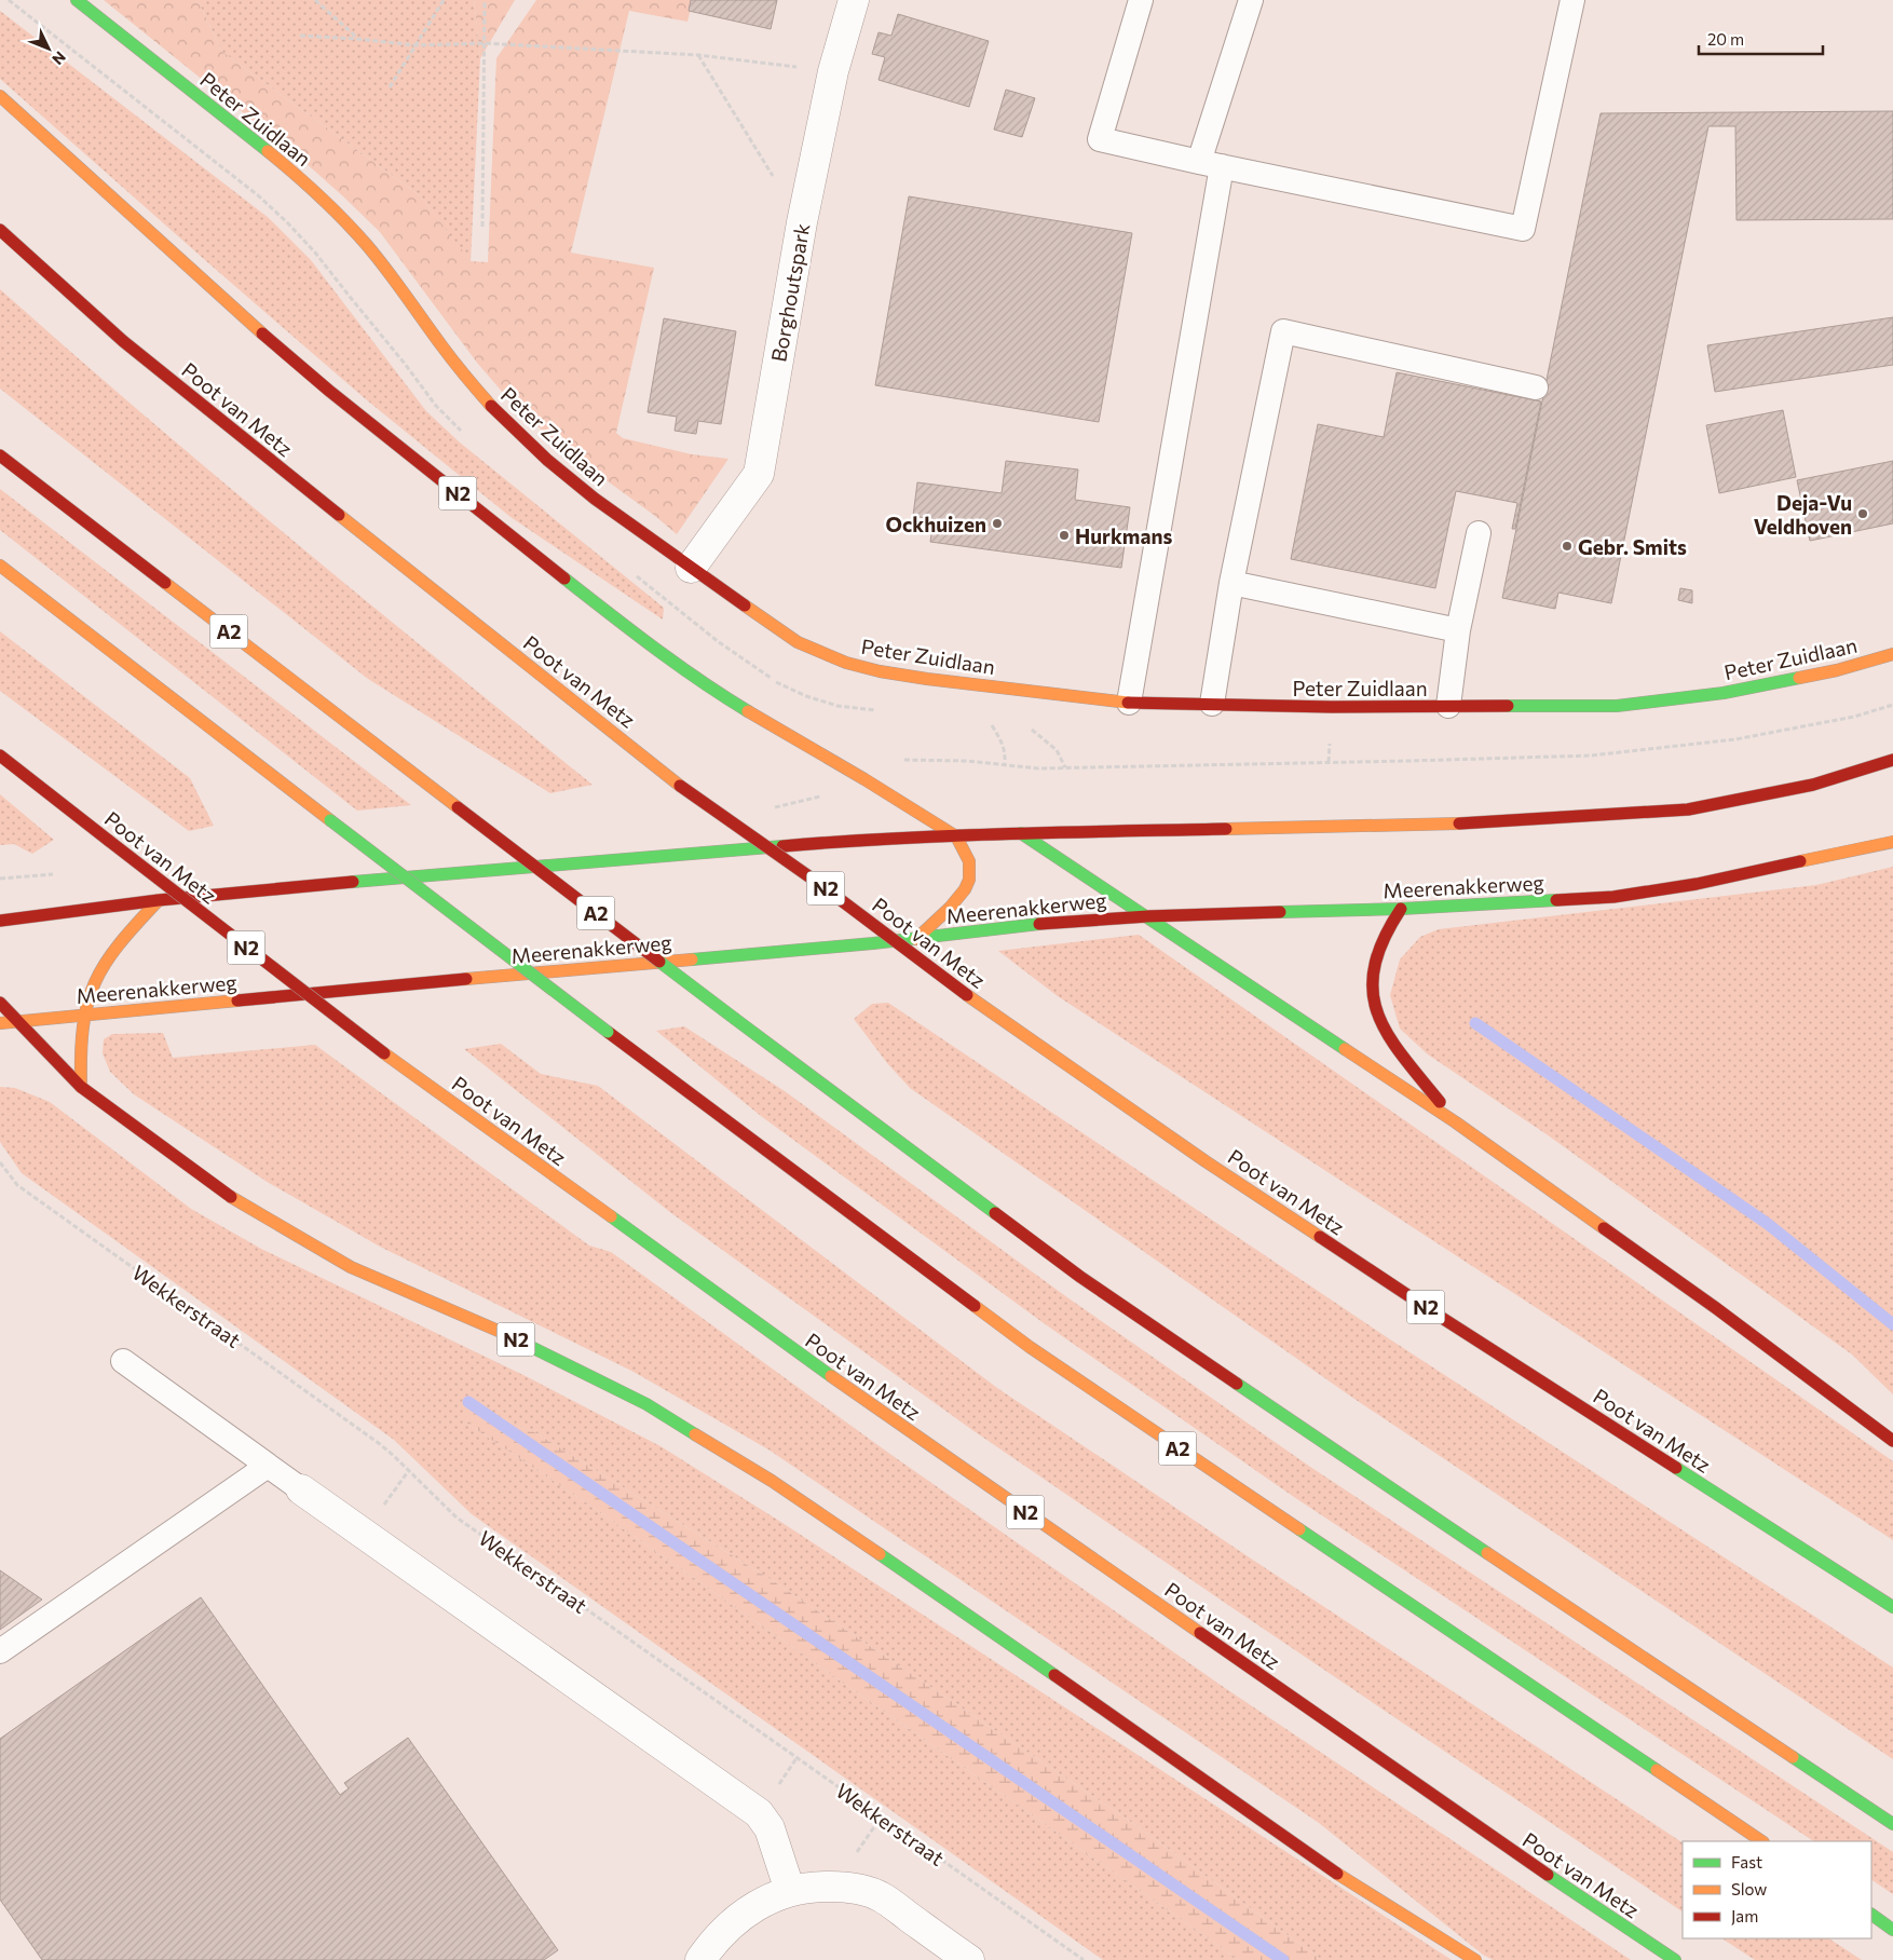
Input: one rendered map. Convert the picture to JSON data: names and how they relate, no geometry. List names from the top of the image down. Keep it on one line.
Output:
{"streets":{"main road":["Peter Zuidlaan","Poot van Metz","N2","A2","Meerenakkerweg"],"street":["Borghoutspark"],"path":["Wekkerstraat"]},"crossings":[["Peter Zuidlaan","Borghoutspark"],["N2","Meerenakkerweg"]],"places":["Deja-Vu Veldhoven","Ockhuizen","Hurkmans","Gebr. Smits"],"legend":["Fast","Slow","Jam"],"scale_bar":"20 m","north":"bottom right"}
